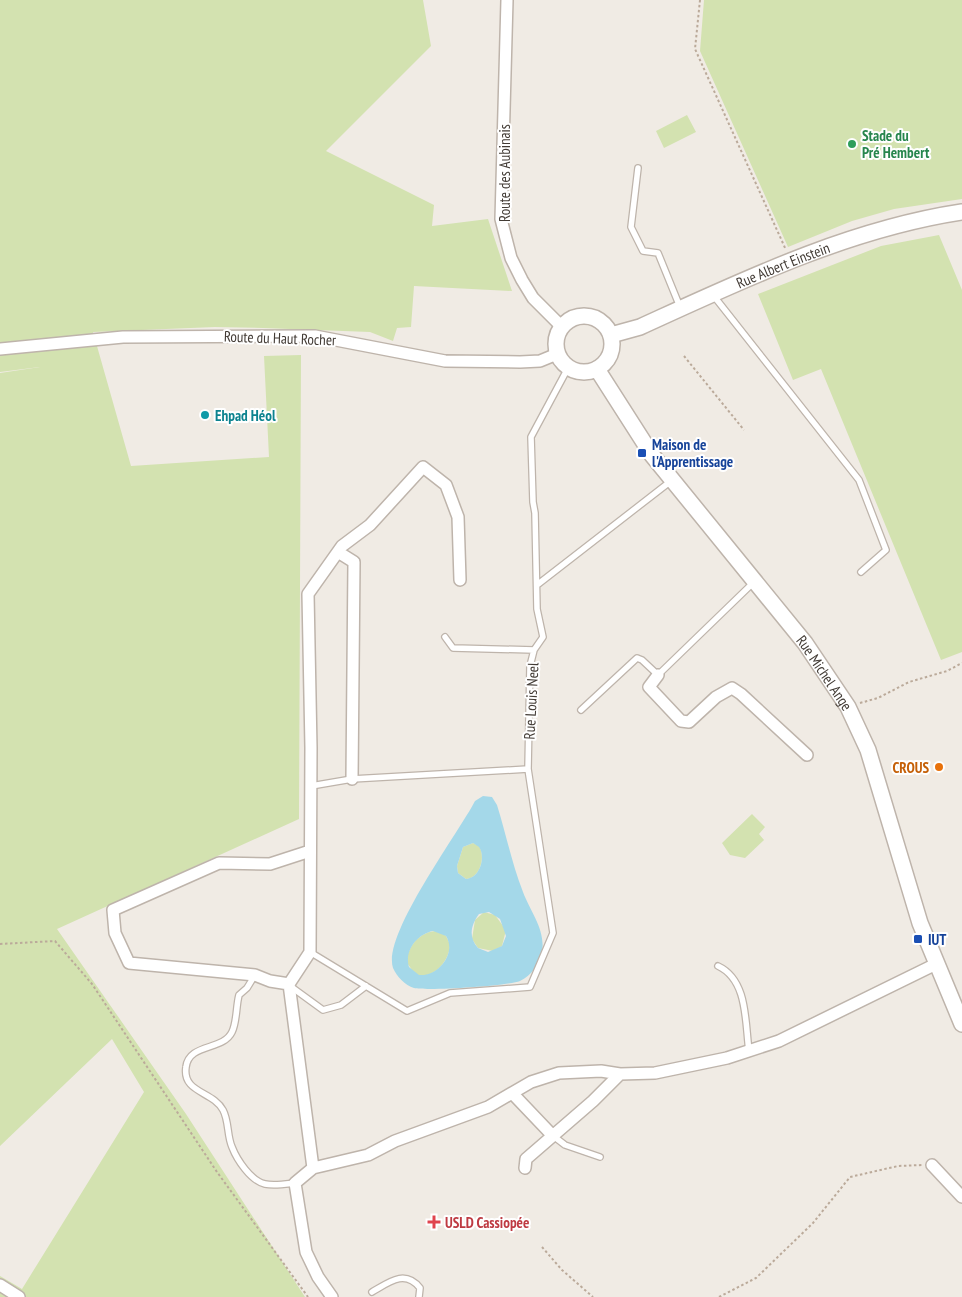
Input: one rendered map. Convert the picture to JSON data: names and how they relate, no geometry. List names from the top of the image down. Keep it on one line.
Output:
{"streets":{"street":["Route des Aubinais","Rue Albert Einstein","Route du Haut Rocher","Rue Michel Ange"],"lane":["Rue Louis Neel"]},"crossings":[["Route des Aubinais","Rue Albert Einstein"],["Route des Aubinais","Route du Haut Rocher"],["Route des Aubinais","Rue Michel Ange"],["Route des Aubinais","Rue Louis Neel"],["Rue Albert Einstein","Route du Haut Rocher"],["Rue Albert Einstein","Rue Michel Ange"],["Rue Albert Einstein","Rue Louis Neel"],["Route du Haut Rocher","Rue Michel Ange"],["Route du Haut Rocher","Rue Louis Neel"],["Rue Michel Ange","Rue Louis Neel"]],"places":{"other":["Stade du Pré Hembert","Ehpad Héol","CROUS"],"transit":["Maison de l'Apprentissage","IUT"],"health":["USLD Cassiopée"]}}
